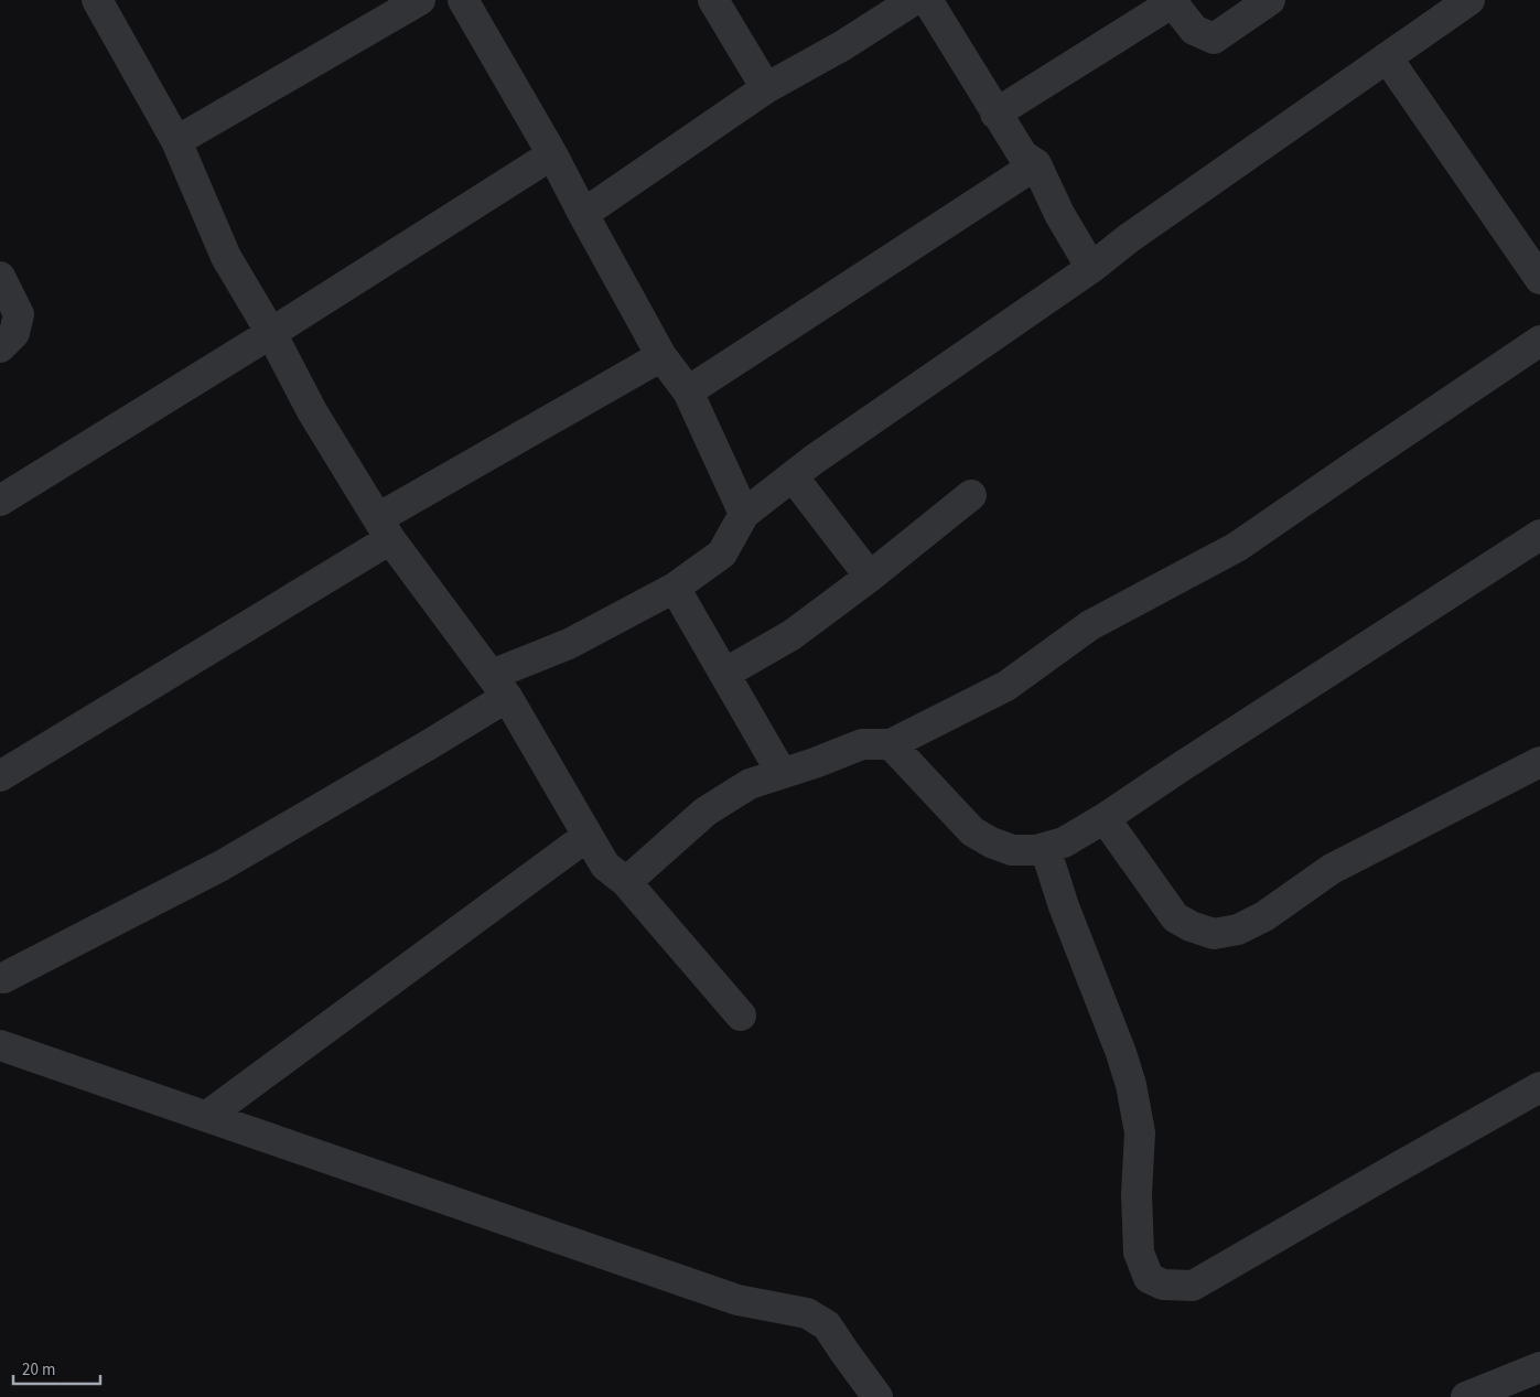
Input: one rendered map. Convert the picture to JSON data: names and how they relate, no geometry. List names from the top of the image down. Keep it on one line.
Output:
{"scale_bar":"20 m"}
